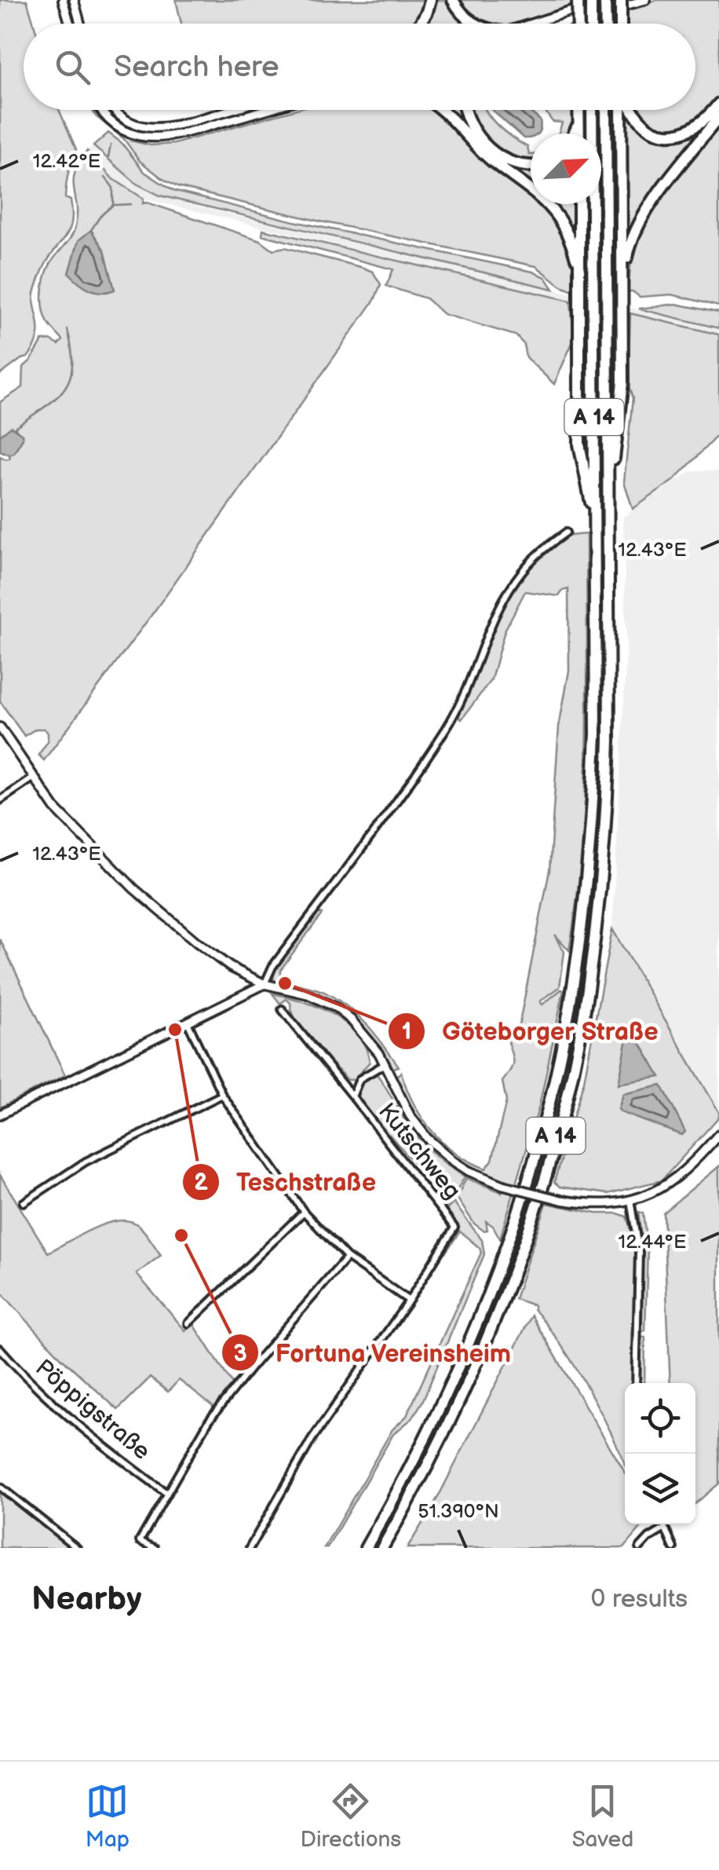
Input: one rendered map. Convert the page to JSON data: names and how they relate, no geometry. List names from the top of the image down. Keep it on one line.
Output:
{"streets":{"highway":["A 14"],"street":["Kutschweg","Pöppigstraße"]},"places":["Göteborger Straße","Teschstraße","Fortuna Vereinsheim"],"north":"top right","page":{"search":"Search here","heading":["Nearby","0 results"],"nav":["Map","Directions","Saved"]},"coordinates":["12.42°E","12.43°E","12.44°E","51.390°N"]}
